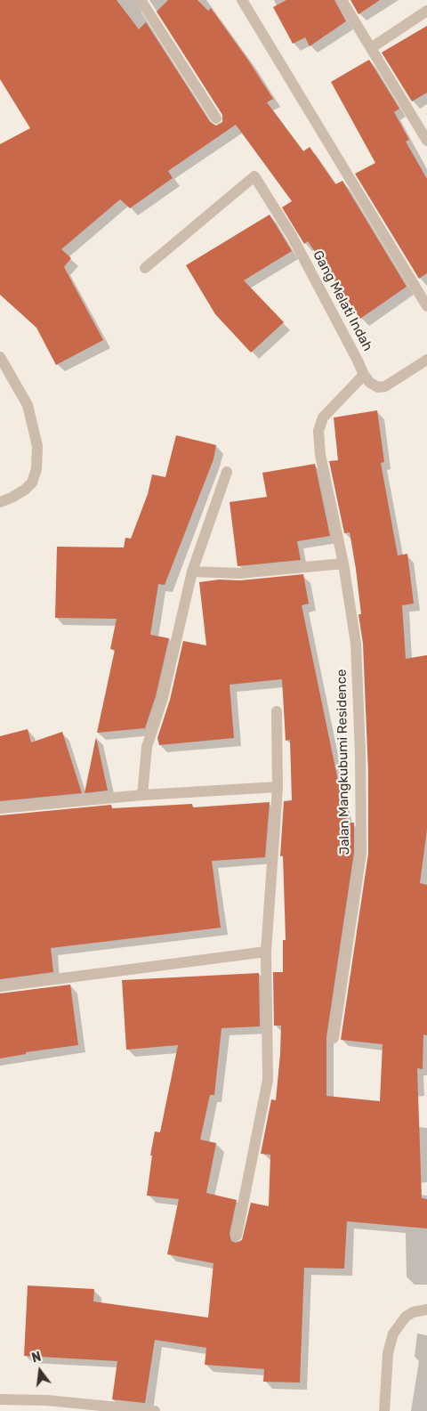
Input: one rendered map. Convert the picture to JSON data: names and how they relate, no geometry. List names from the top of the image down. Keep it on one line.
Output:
{"streets":{"street":["Gang Melati Indah","Jalan Mangkubumi Residence"]},"crossings":[["Gang Melati Indah","Jalan Mangkubumi Residence"]],"north":"top"}
